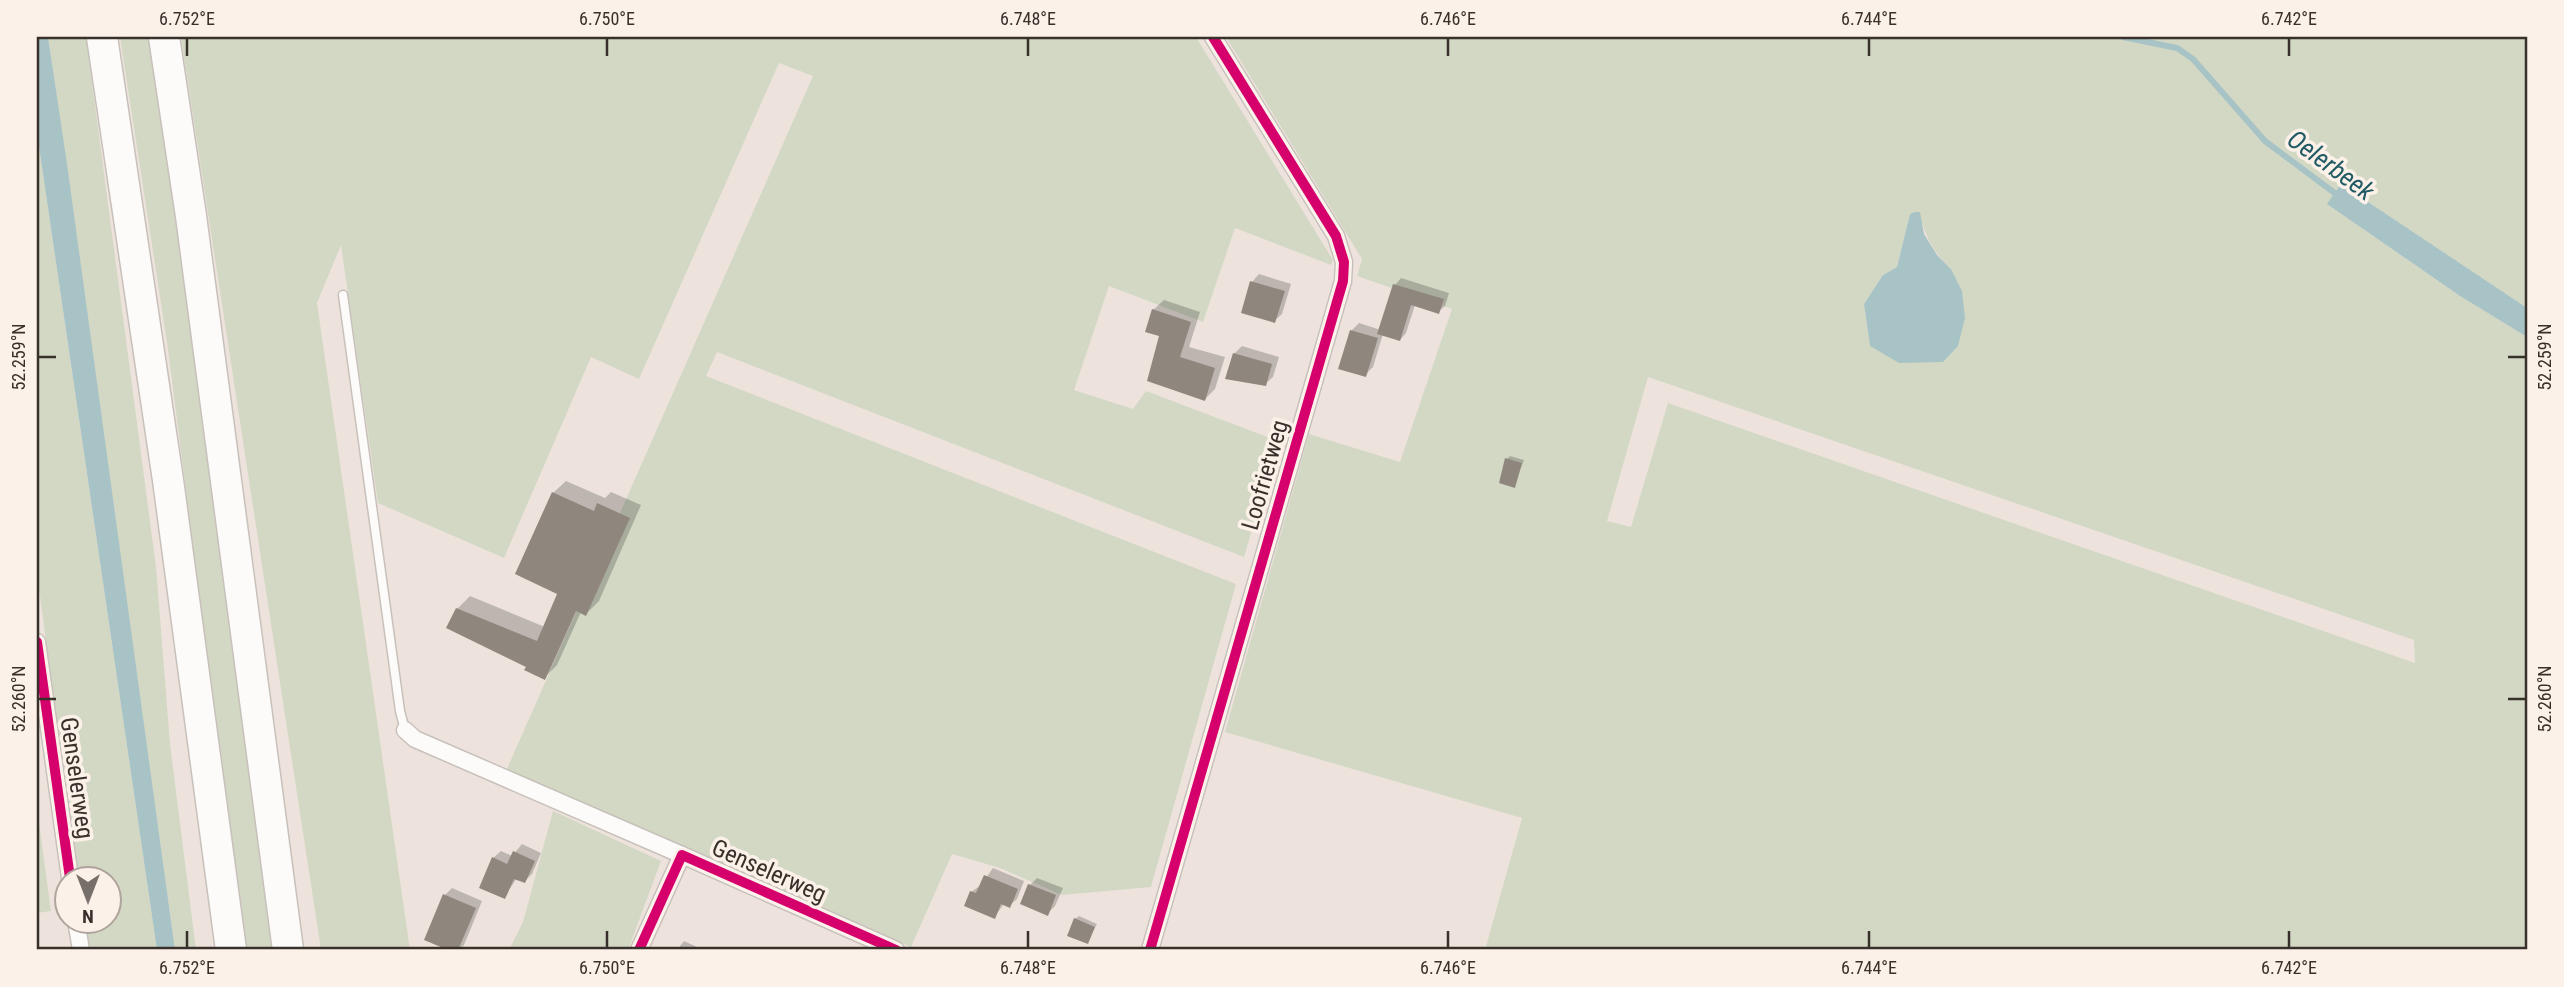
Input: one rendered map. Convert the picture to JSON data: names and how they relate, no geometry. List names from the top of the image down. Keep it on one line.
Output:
{"streets":{"street":["Loofrietweg","Genselerweg"]},"water":["Oelerbeek"],"north":"bottom","coordinates":["6.752°E","6.750°E","6.748°E","6.746°E","6.744°E","6.742°E","52.259°N","52.260°N"]}
